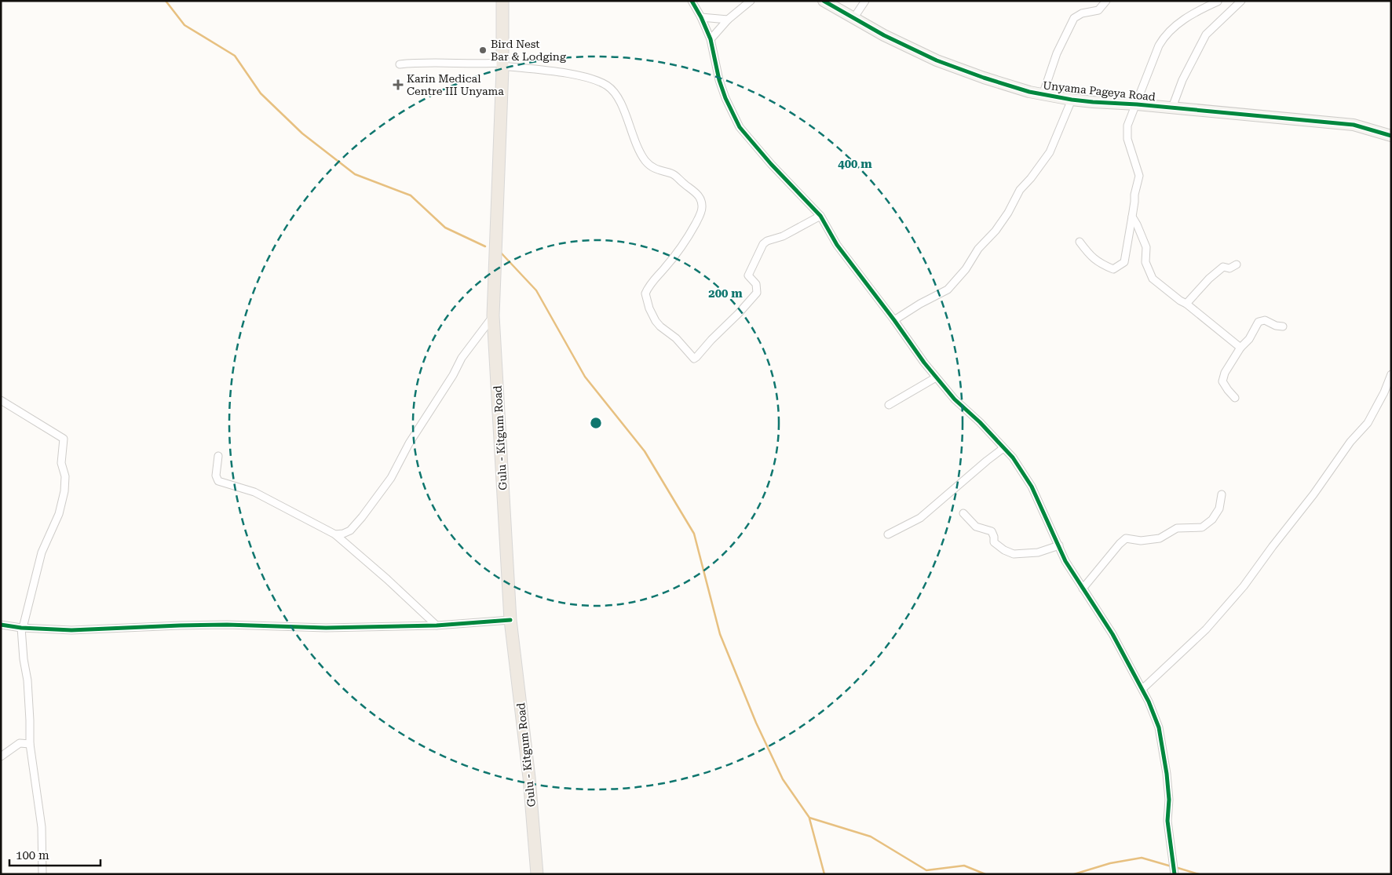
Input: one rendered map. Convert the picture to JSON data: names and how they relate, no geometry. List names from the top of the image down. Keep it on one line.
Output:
{"streets":{"main road":["Gulu - Kitgum Road"],"street":["Unyama Pageya Road"]},"places":{"other":["Bird Nest Bar & Lodging"],"health":["Karin Medical Centre III Unyama"]},"scale_bar":"100 m","rings":["400 m","200 m"]}
